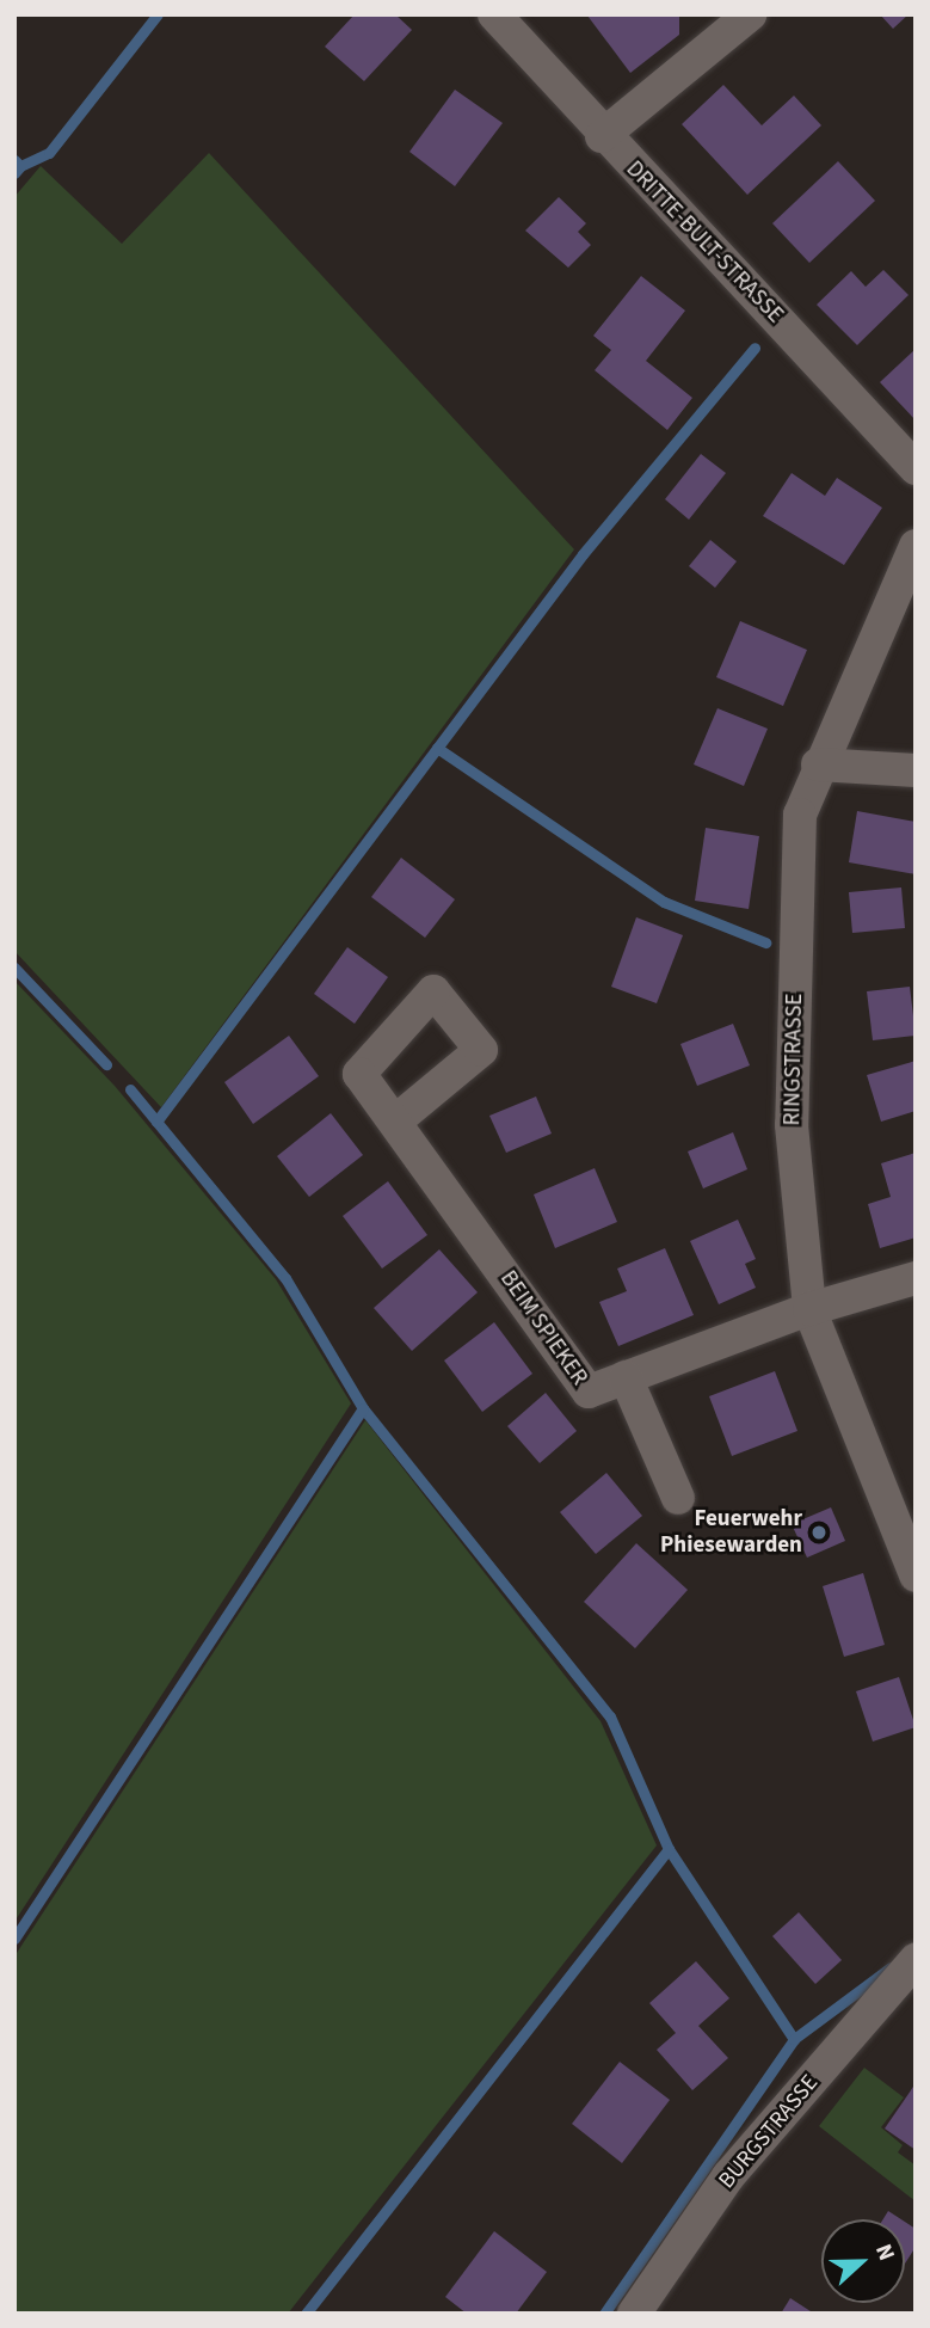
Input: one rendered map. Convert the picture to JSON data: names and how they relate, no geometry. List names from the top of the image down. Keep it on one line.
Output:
{"streets":{"street":["DRITTE-BULT-STRASSE","RINGSTRASSE","BEIM SPIEKER","BURGSTRASSE"]},"crossings":[["RINGSTRASSE","BEIM SPIEKER"]],"places":["Feuerwehr Phiesewarden"],"north":"right"}
